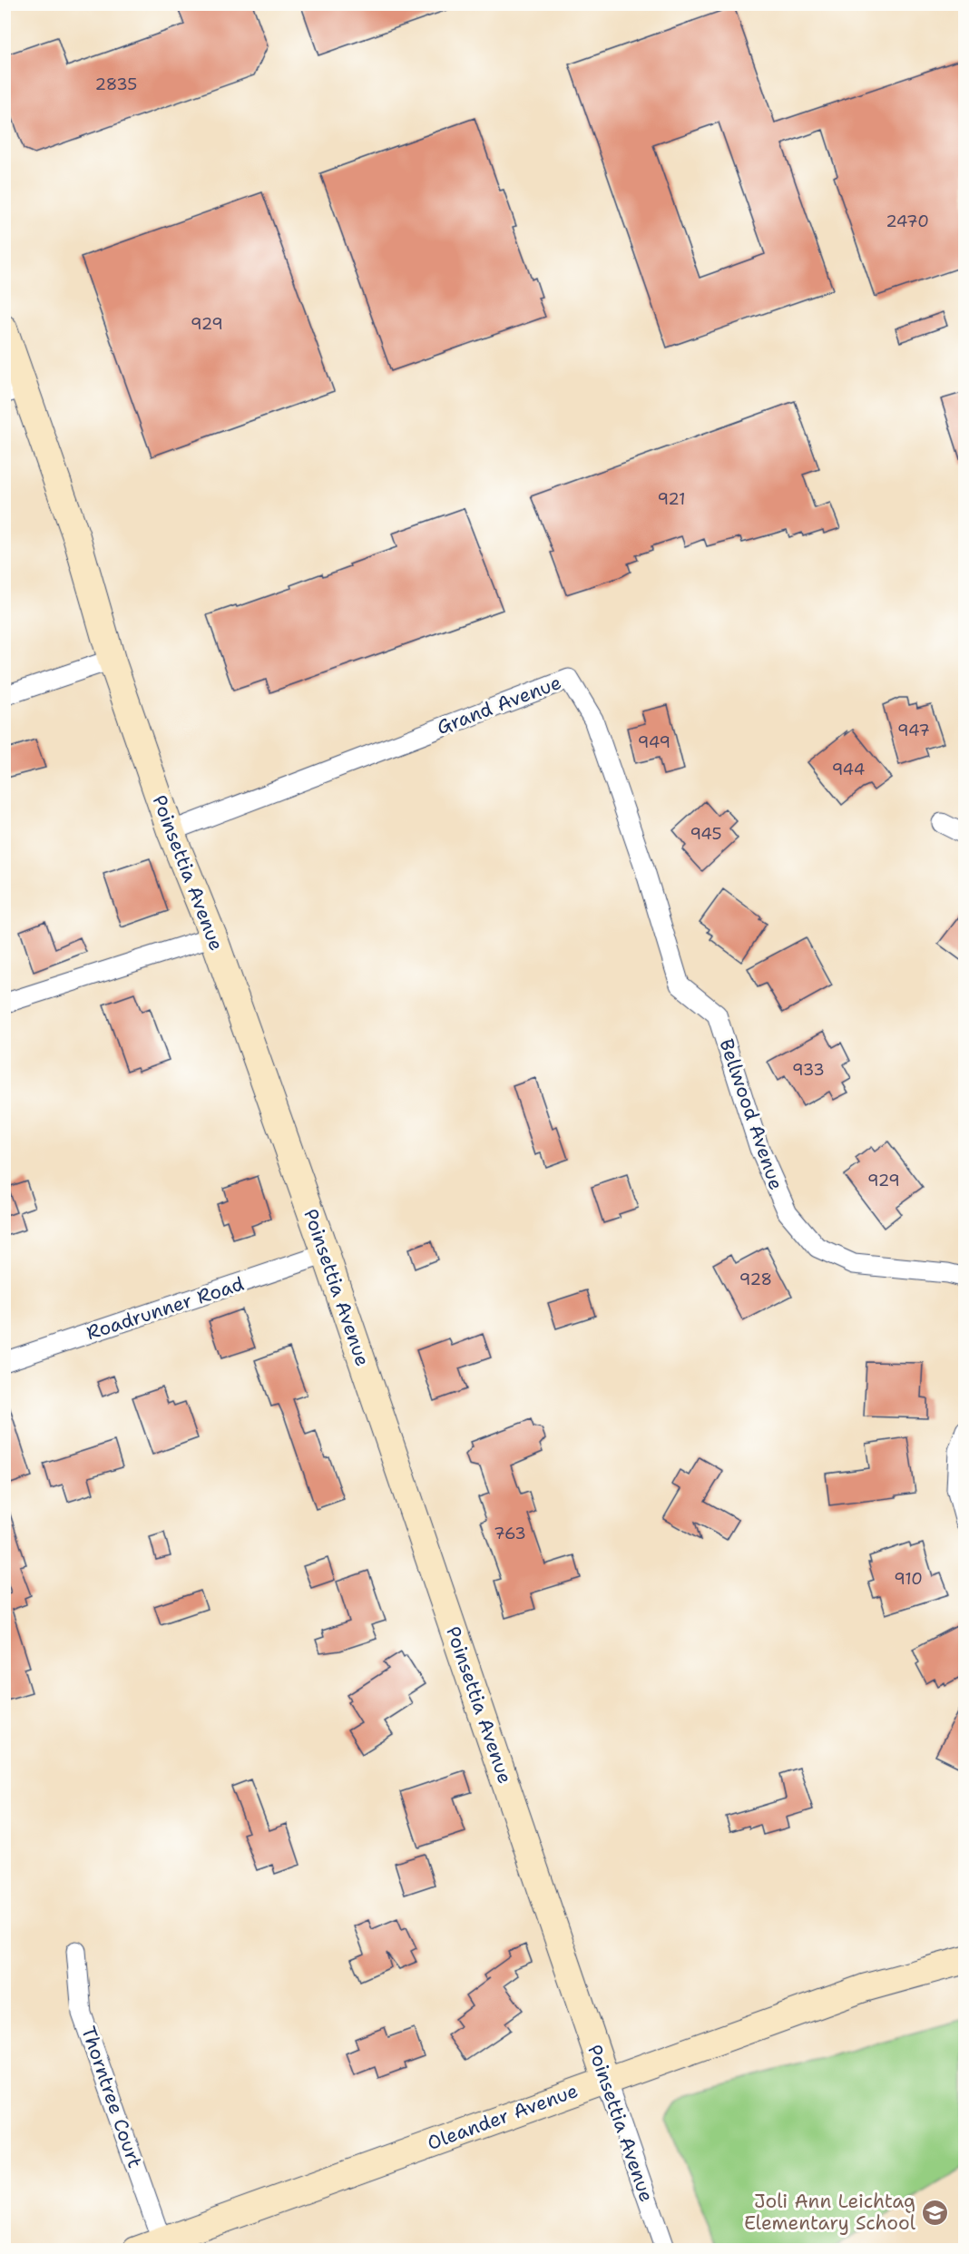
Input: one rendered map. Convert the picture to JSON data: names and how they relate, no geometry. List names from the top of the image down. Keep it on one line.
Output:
{"streets":{"street":["Grand Avenue","Poinsettia Avenue","Bellwood Avenue","Roadrunner Road","Thorntree Court","Oleander Avenue"]},"crossings":[["Grand Avenue","Poinsettia Avenue"],["Grand Avenue","Bellwood Avenue"],["Poinsettia Avenue","Roadrunner Road"],["Poinsettia Avenue","Oleander Avenue"],["Thorntree Court","Oleander Avenue"]],"places":{"school or university":["Joli Ann Leichtag Elementary School"]},"house_numbers":["2835","2470","929","921","947","949","944","945","933","929","928","763","910"]}
